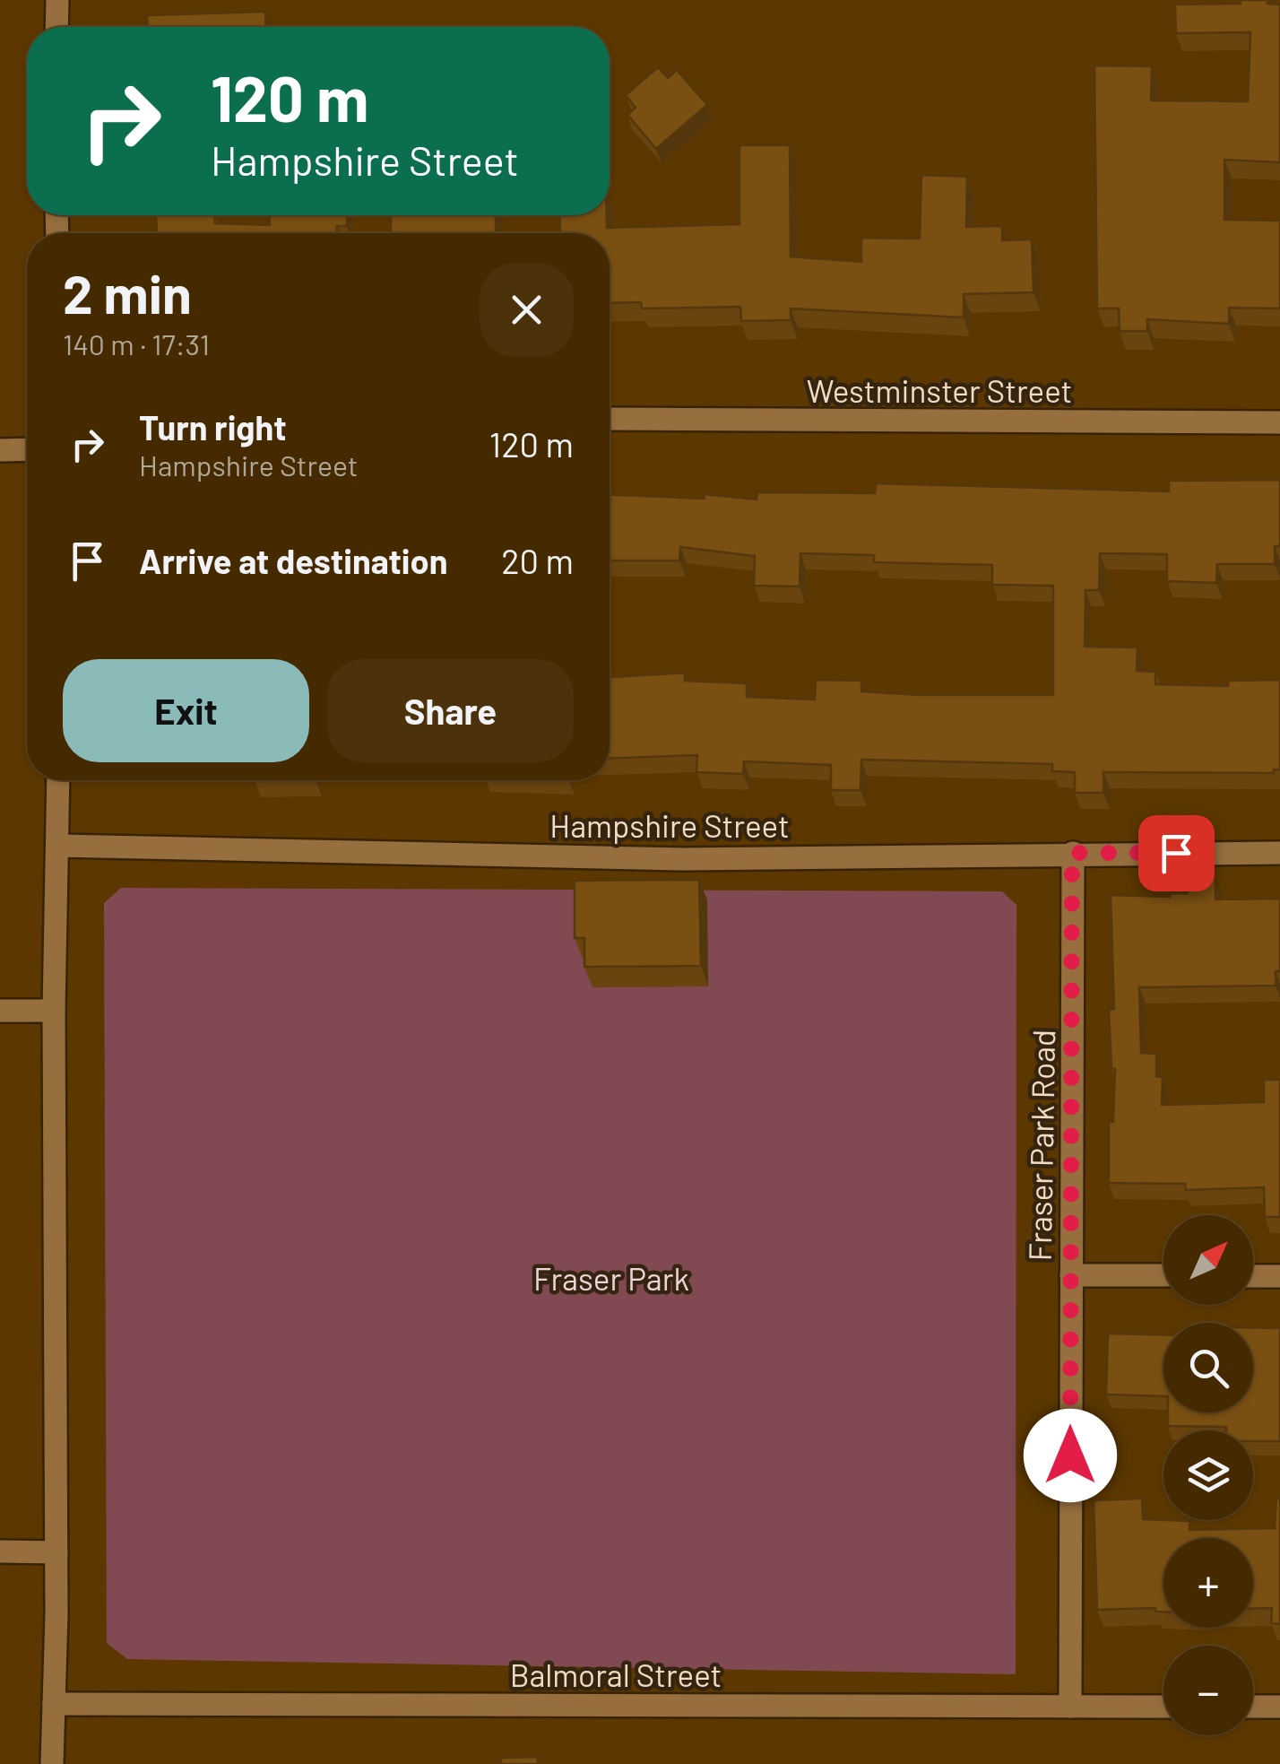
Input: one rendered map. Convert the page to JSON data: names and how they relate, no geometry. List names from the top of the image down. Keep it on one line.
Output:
{"streets":{"street":["Westminster Street","Hampshire Street","Fraser Park Road","Balmoral Street"]},"crossings":[["Hampshire Street","Fraser Park Road"],["Fraser Park Road","Balmoral Street"]],"parks":["Fraser Park"],"north":"top right","page":{"turn":["120 m","Hampshire Street"],"heading":["2 min","140 m · 17:31"],"list":[{"name":"Turn right","note":"Hampshire Street","value":"120 m"},{"name":"Arrive at destination","value":"20 m"}],"buttons":["Exit","Share"],"map_buttons":["+","−"]}}
